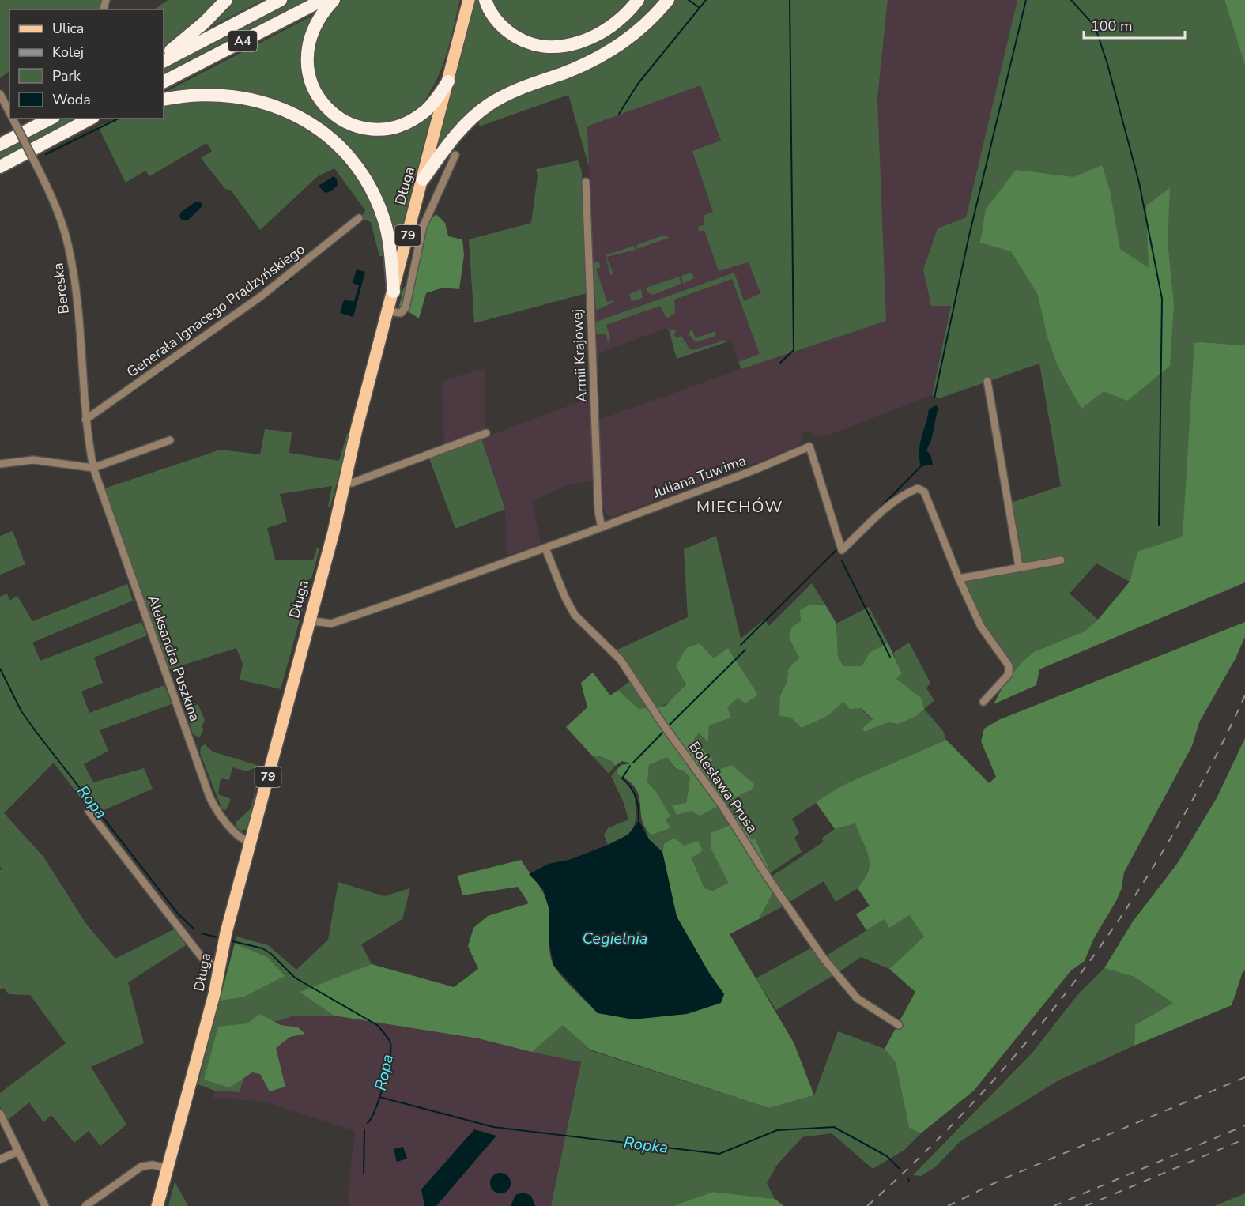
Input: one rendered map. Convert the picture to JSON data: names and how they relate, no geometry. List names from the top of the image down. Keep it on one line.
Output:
{"streets":{"highway":["A4"],"main road":["Długa","79"],"street":["Bereska","Generała Ignacego Prądzyńskiego","Armii Krajowej","Juliana Tuwima","Aleksandra Puszkina","Bolesława Prusa"]},"crossings":[["Długa","Juliana Tuwima"],["Długa","Aleksandra Puszkina"],["Bereska","Generała Ignacego Prądzyńskiego"],["Bereska","Aleksandra Puszkina"],["Armii Krajowej","Juliana Tuwima"],["Juliana Tuwima","Bolesława Prusa"]],"districts":["MIECHÓW"],"water":["Ropa","Cegielnia","Ropka"],"legend":["Ulica","Kolej","Park","Woda"],"scale_bar":"100 m"}
